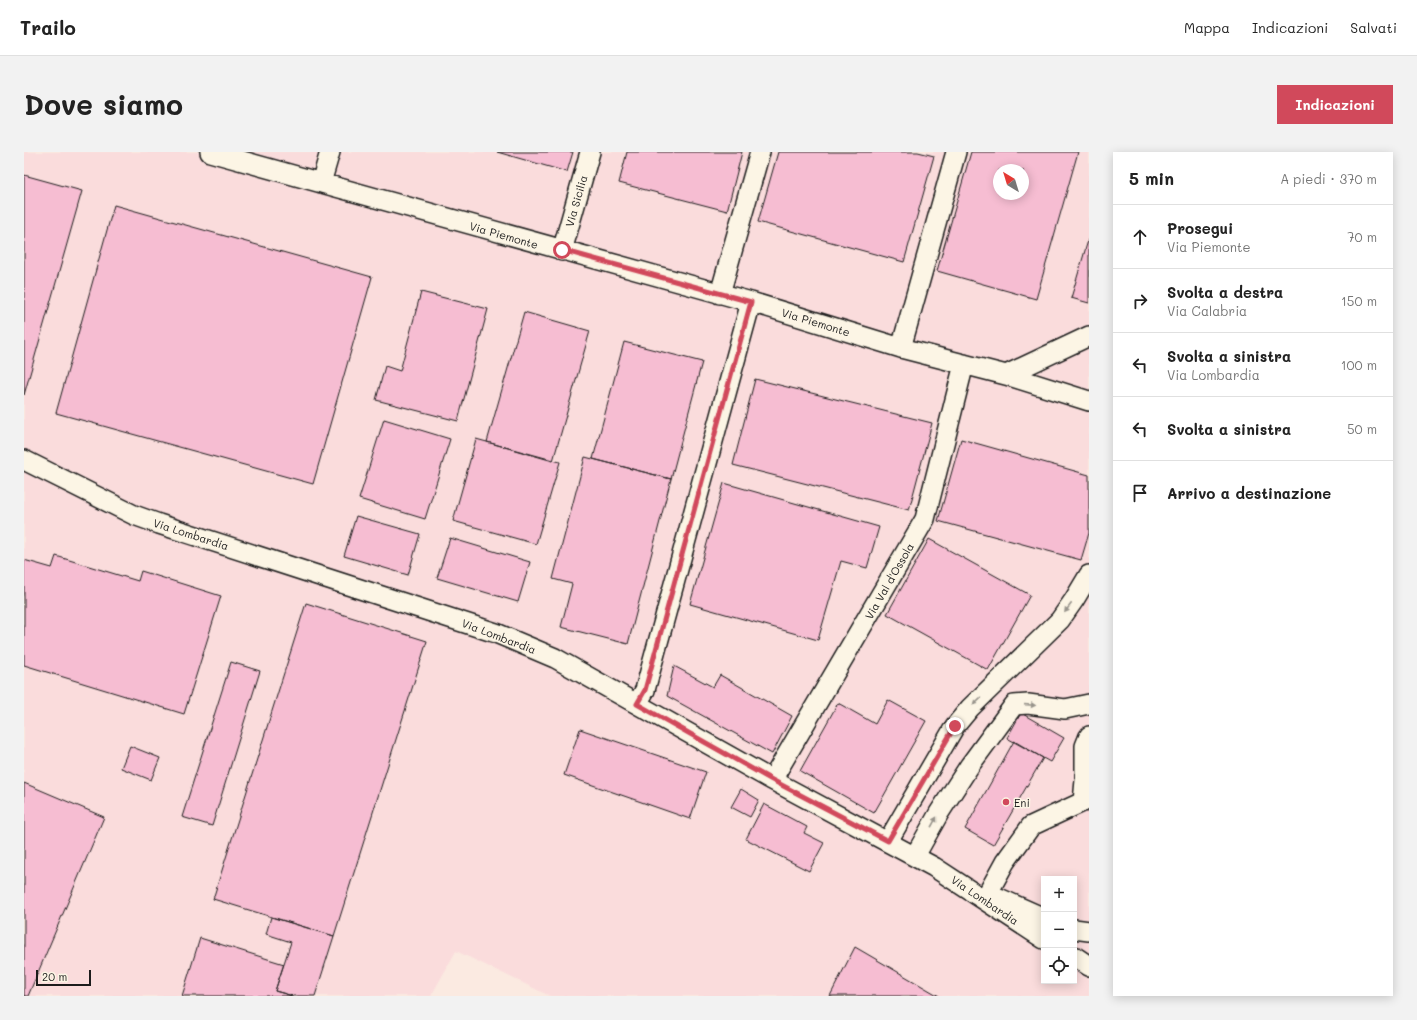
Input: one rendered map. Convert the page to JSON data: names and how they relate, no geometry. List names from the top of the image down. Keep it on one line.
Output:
{"streets":{"street":["Via Sicilia","Via Piemonte","Via Lombardia","Via Val d'Ossola"]},"crossings":[["Via Sicilia","Via Piemonte"],["Via Piemonte","Via Val d'Ossola"],["Via Lombardia","Via Val d'Ossola"]],"places":["Eni"],"scale_bar":"20 m","north":"top left","page":{"header":"Trailo","nav":["Mappa","Indicazioni","Salvati"],"buttons":"Indicazioni","title":"Dove siamo","heading":["5 min","A piedi · 370 m"],"list":[["Prosegui","Via Piemonte","70 m"],["Svolta a destra","Via Calabria","150 m"],["Svolta a sinistra","Via Lombardia","100 m"],["Svolta a sinistra","50 m"],"Arrivo a destinazione"],"map_buttons":["+","−"],"scale":"20 m"}}
